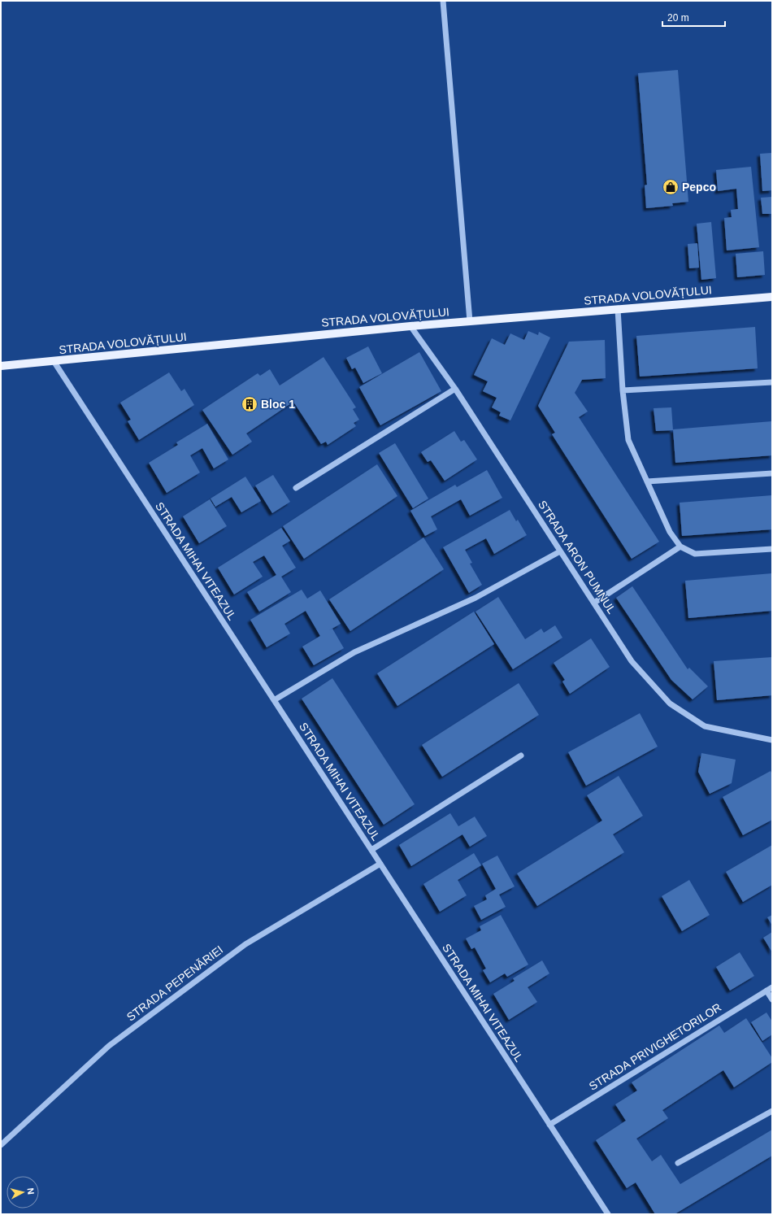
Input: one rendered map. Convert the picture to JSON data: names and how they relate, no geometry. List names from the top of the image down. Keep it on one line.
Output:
{"streets":{"main road":["STRADA VOLOVĂȚULUI"],"street":["STRADA ARON PUMNUL","STRADA MIHAI VITEAZUL","STRADA PEPENĂRIEI","STRADA PRIVIGHETORILOR"]},"crossings":[["STRADA VOLOVĂȚULUI","STRADA ARON PUMNUL"],["STRADA VOLOVĂȚULUI","STRADA MIHAI VITEAZUL"],["STRADA MIHAI VITEAZUL","STRADA PEPENĂRIEI"],["STRADA MIHAI VITEAZUL","STRADA PRIVIGHETORILOR"]],"places":{"shop":["Pepco"],"building":["Bloc 1"]},"scale_bar":"20 m","north":"right"}
